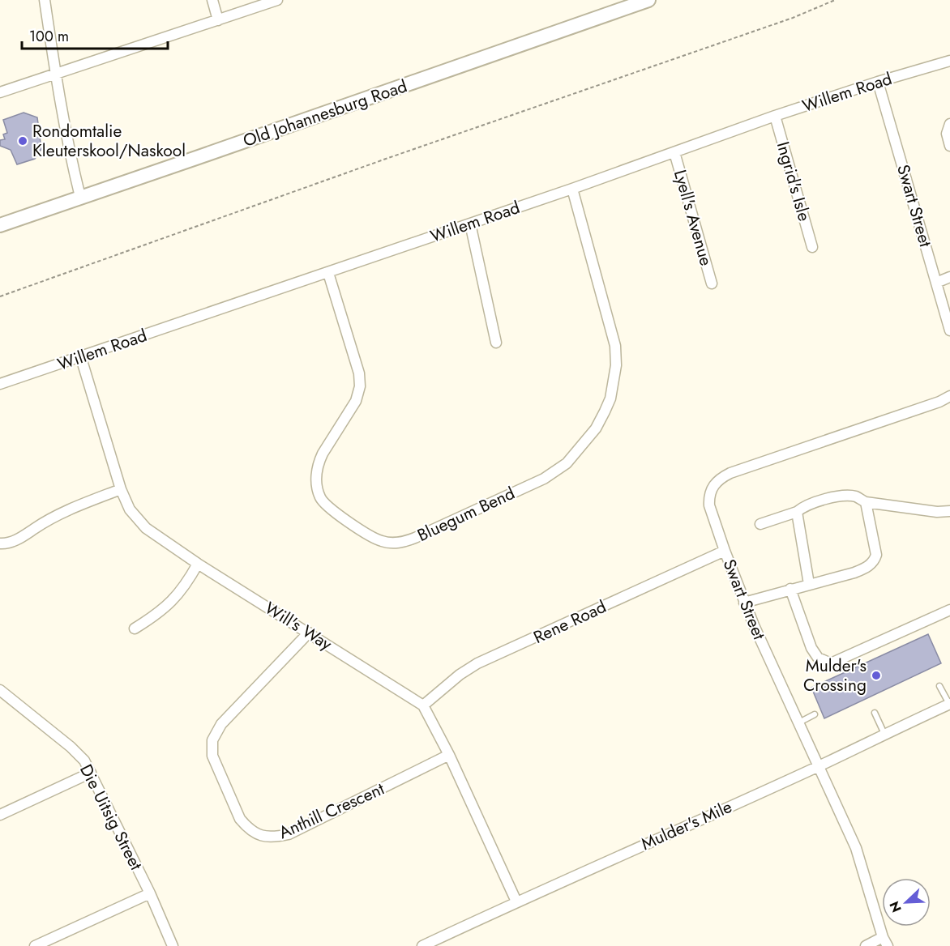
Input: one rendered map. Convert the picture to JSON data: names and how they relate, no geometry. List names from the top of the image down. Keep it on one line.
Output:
{"streets":{"main road":["Old Johannesburg Road"],"street":["Willem Road","Ingrid's Isle","Swart Street","Lyell's Avenue","Bluegum Bend","Rene Road","Will's Way","Anthill Crescent","Die Uitsig Street","Mulder's Mile"]},"crossings":[["Willem Road","Ingrid's Isle"],["Willem Road","Swart Street"],["Willem Road","Lyell's Avenue"],["Willem Road","Bluegum Bend"],["Willem Road","Will's Way"],["Swart Street","Rene Road"],["Swart Street","Mulder's Mile"],["Rene Road","Will's Way"],["Will's Way","Anthill Crescent"],["Will's Way","Mulder's Mile"]],"places":["Rondomtalie Kleuterskool/Naskool","Mulder's Crossing"],"scale_bar":"100 m","north":"bottom left"}
